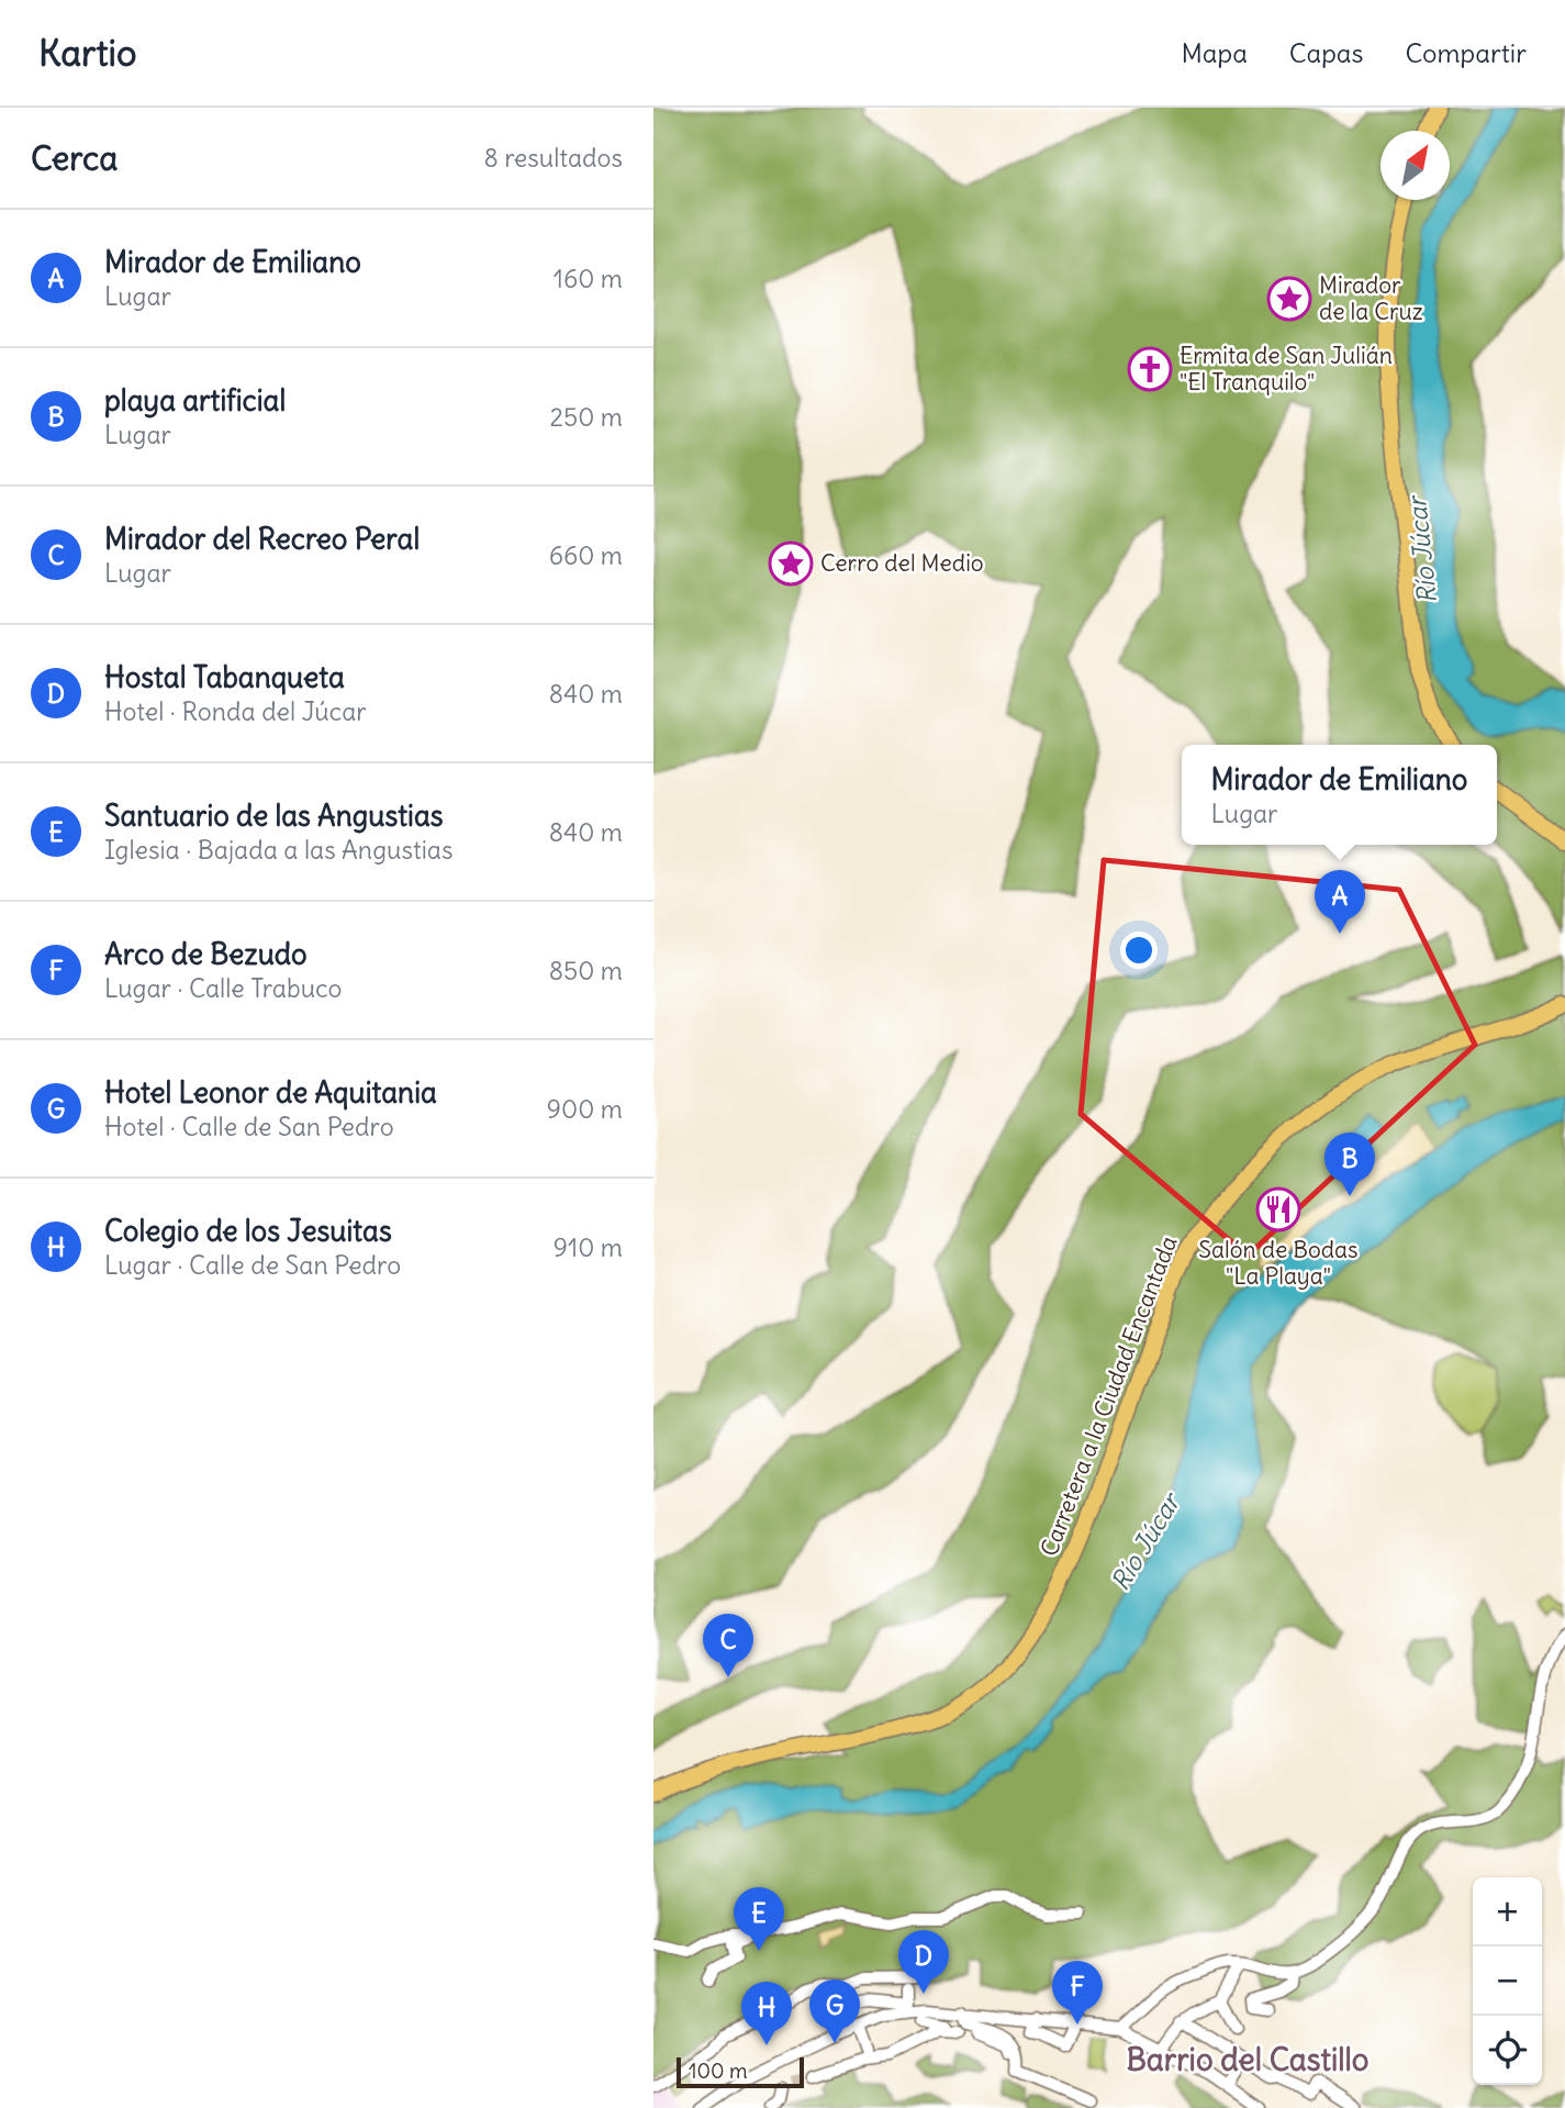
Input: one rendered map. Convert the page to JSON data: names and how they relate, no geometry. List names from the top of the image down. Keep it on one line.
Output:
{"streets":{"main road":["Carretera a la Ciudad Encantada"]},"districts":["Barrio del Castillo"],"water":["Río Júcar"],"places":{"place":["Mirador de la Cruz","Cerro del Medio"],"church":["Ermita de San Julián \"El Tranquilo\""],"restaurant":["Salón de Bodas \"La Playa\""]},"scale_bar":"100 m","north":"top right","page":{"header":"Kartio","nav":["Mapa","Capas","Compartir"],"heading":["Cerca","8 resultados"],"list":[{"mark":"A","name":"Mirador de Emiliano","note":"Lugar","value":"160 m"},{"mark":"B","name":"playa artificial","note":"Lugar","value":"250 m"},{"mark":"C","name":"Mirador del Recreo Peral","note":"Lugar","value":"660 m"},{"mark":"D","name":"Hostal Tabanqueta","note":"Hotel · Ronda del Júcar","value":"840 m"},{"mark":"E","name":"Santuario de las Angustias","note":"Iglesia · Bajada a las Angustias","value":"840 m"},{"mark":"F","name":"Arco de Bezudo","note":"Lugar · Calle Trabuco","value":"850 m"},{"mark":"G","name":"Hotel Leonor de Aquitania","note":"Hotel · Calle de San Pedro","value":"900 m"},{"mark":"H","name":"Colegio de los Jesuitas","note":"Lugar · Calle de San Pedro","value":"910 m"}],"popup":["Mirador de Emiliano","Lugar"],"pins":["A","B","C","E","D","F","G","H"],"map_buttons":["+","−"],"scale":"100 m"}}
